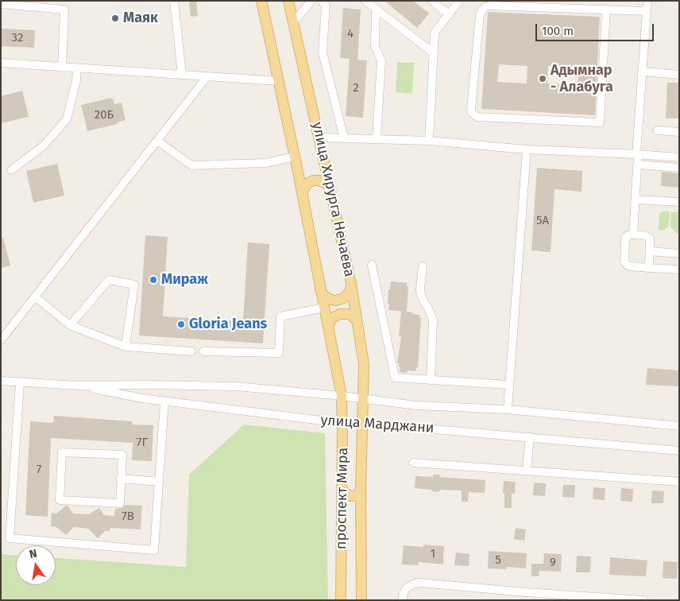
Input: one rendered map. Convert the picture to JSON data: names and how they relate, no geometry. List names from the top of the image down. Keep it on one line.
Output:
{"streets":{"main road":["улица Хирурга Нечаева","проспект Мира"],"street":["улица Марджани"]},"crossings":[["улица Хирурга Нечаева","улица Марджани"],["улица Хирурга Нечаева","проспект Мира"],["улица Марджани","проспект Мира"]],"places":["Маяк","Адымнар - Алабуга","Мираж","Gloria Jeans"],"house_numbers":["4","32","2","20Б","5А","7Г","7","7В","1","5","9"],"scale_bar":"100 m","north":"top"}
